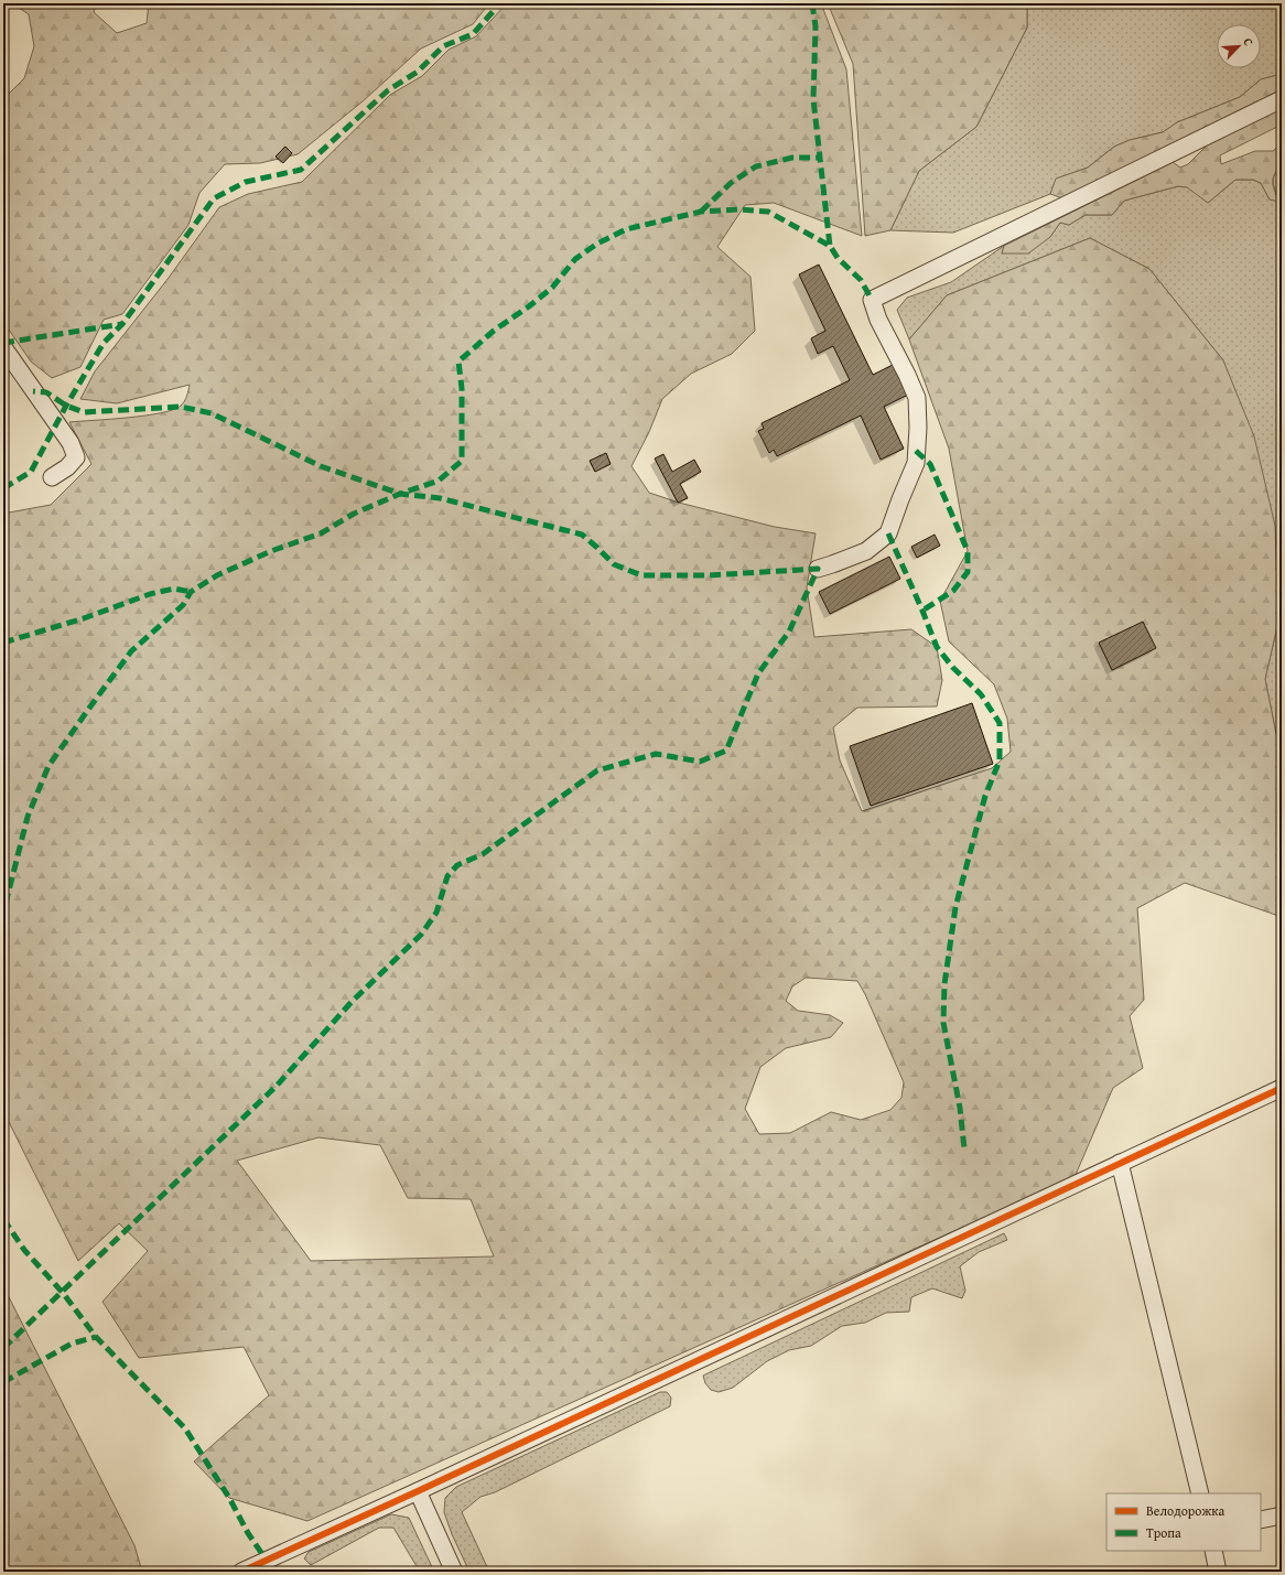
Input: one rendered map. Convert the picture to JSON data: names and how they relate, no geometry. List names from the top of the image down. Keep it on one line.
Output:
{"legend":["Велодорожка","Тропа"],"north":"top right"}
